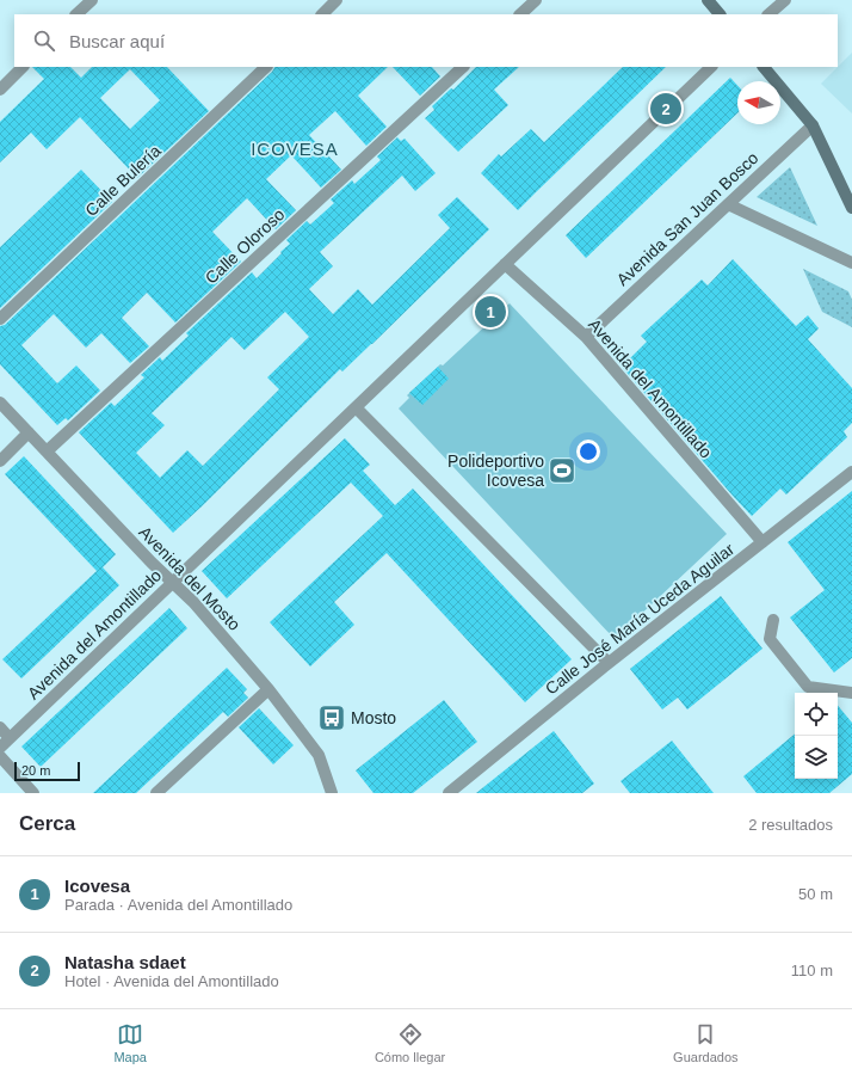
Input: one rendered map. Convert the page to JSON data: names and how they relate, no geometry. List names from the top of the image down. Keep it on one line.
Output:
{"streets":{"street":["Calle Bulería","Avenida San Juan Bosco","Calle Oloroso","Avenida del Amontillado","Avenida del Mosto","Calle José María Uceda Aguilar"]},"crossings":[["Avenida San Juan Bosco","Avenida del Amontillado"],["Calle Oloroso","Avenida del Mosto"],["Avenida del Amontillado","Avenida del Mosto"],["Avenida del Amontillado","Calle José María Uceda Aguilar"]],"districts":["ICOVESA"],"places":{"sports":["Polideportivo Icovesa"],"bus stop":["Mosto"]},"scale_bar":"20 m","north":"left","page":{"search":"Buscar aquí","pins":["2","1"],"scale":"20 m","heading":["Cerca","2 resultados"],"list":[{"mark":"1","name":"Icovesa","note":"Parada · Avenida del Amontillado","value":"50 m"},{"mark":"2","name":"Natasha sdaet","note":"Hotel · Avenida del Amontillado","value":"110 m"}],"nav":["Mapa","Cómo llegar","Guardados"]}}
